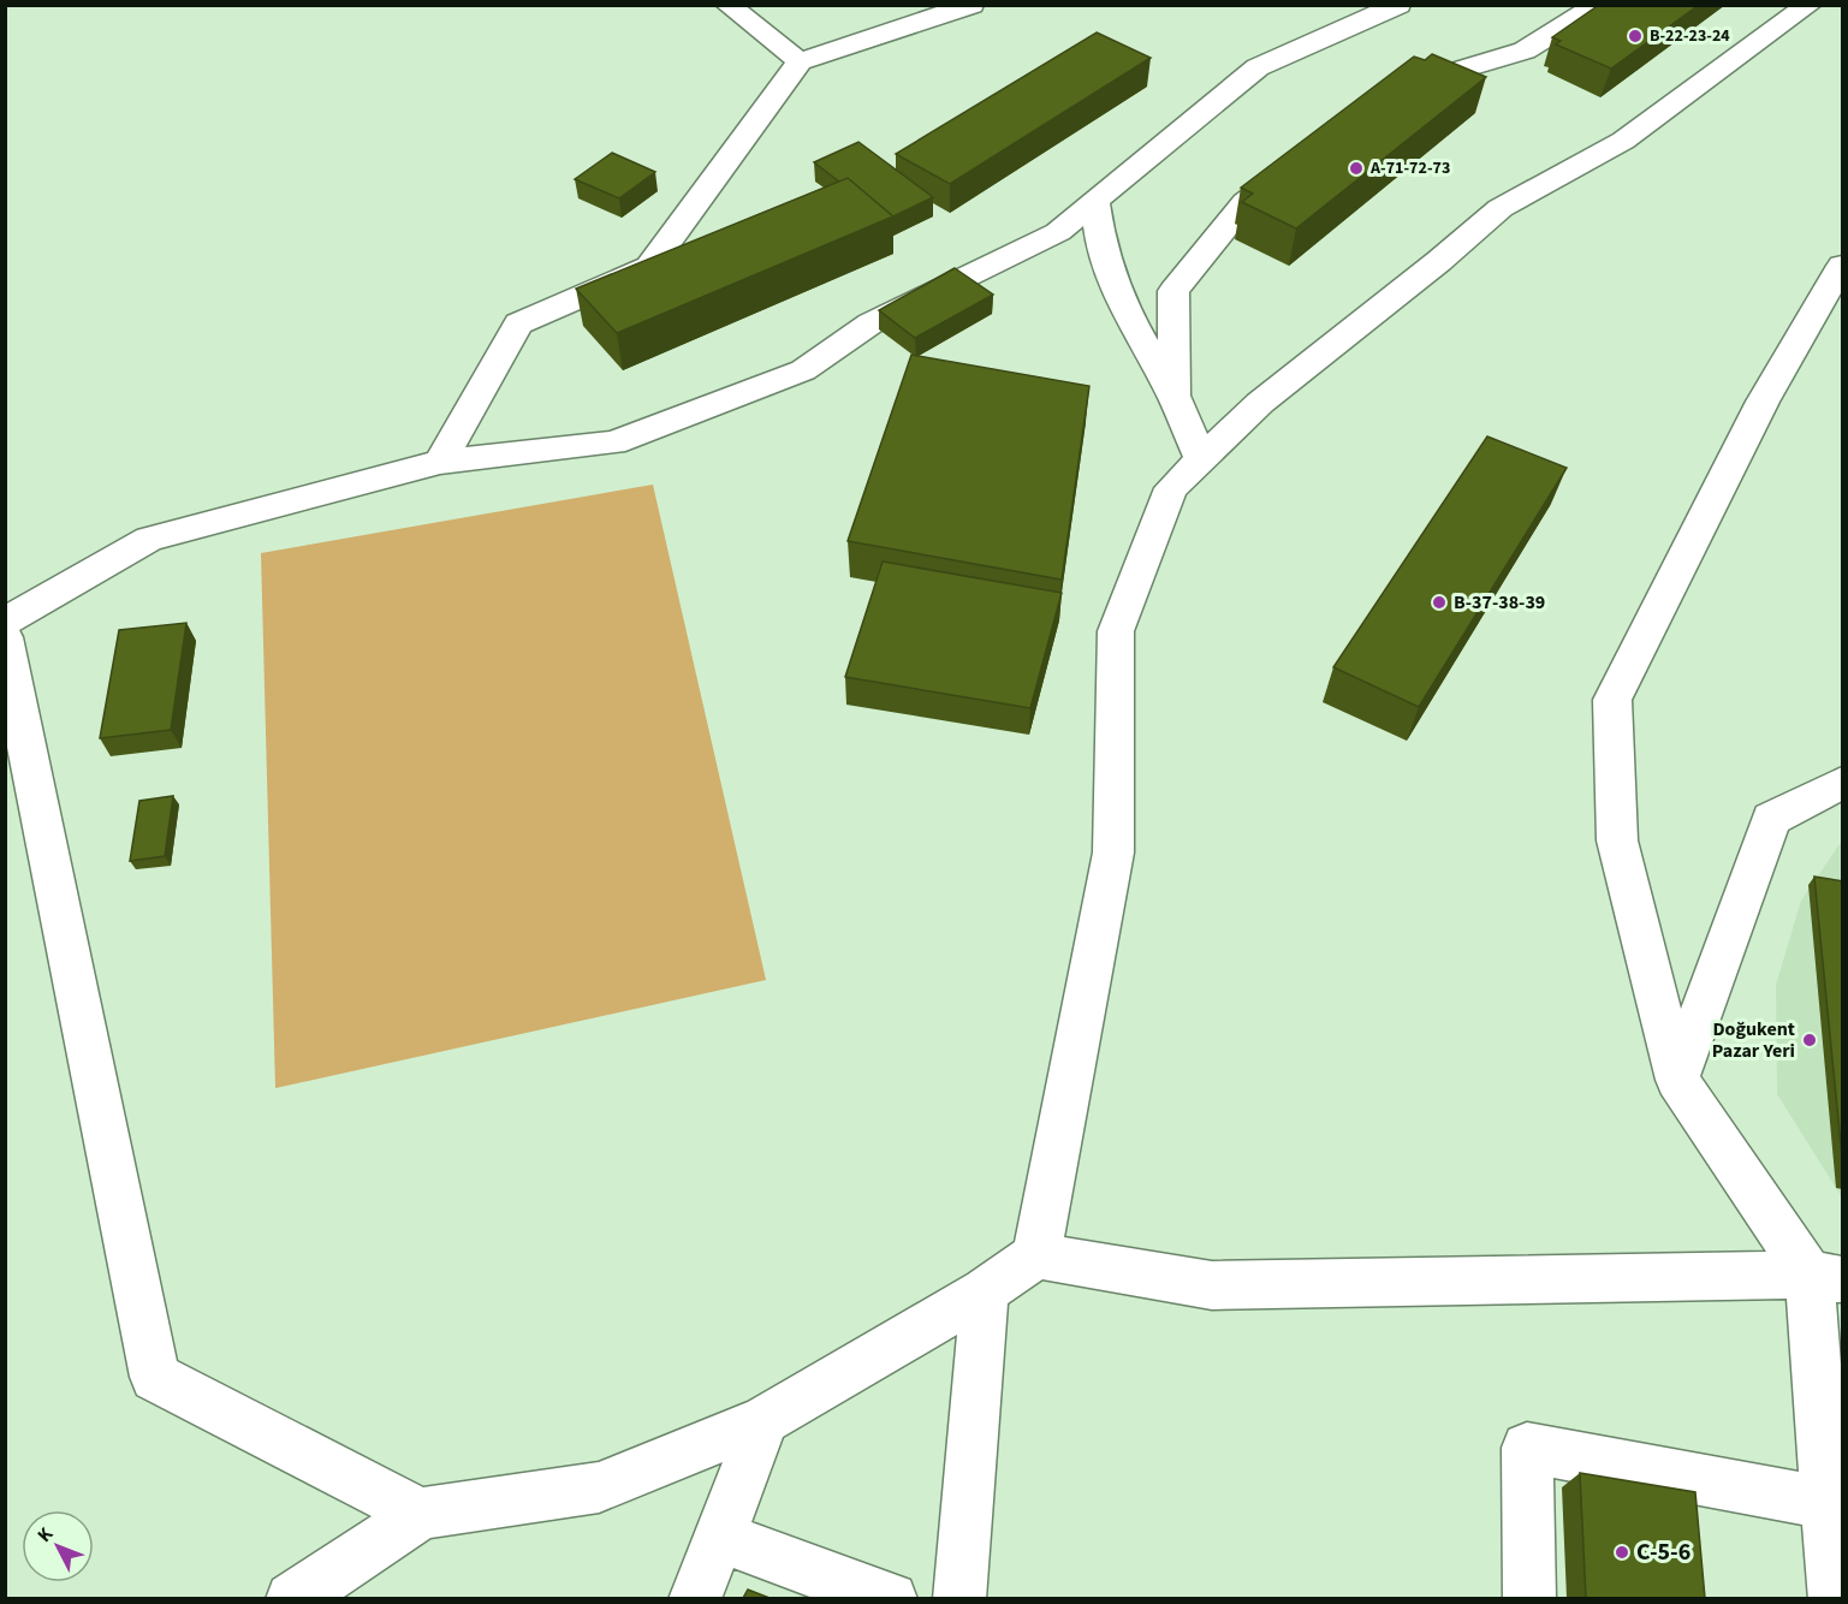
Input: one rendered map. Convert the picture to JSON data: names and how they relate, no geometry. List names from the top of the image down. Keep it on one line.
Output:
{"places":["B-22-23-24","A-71-72-73","B-37-38-39","Doğukent Pazar Yeri","C-5-6"],"north":"top left"}
